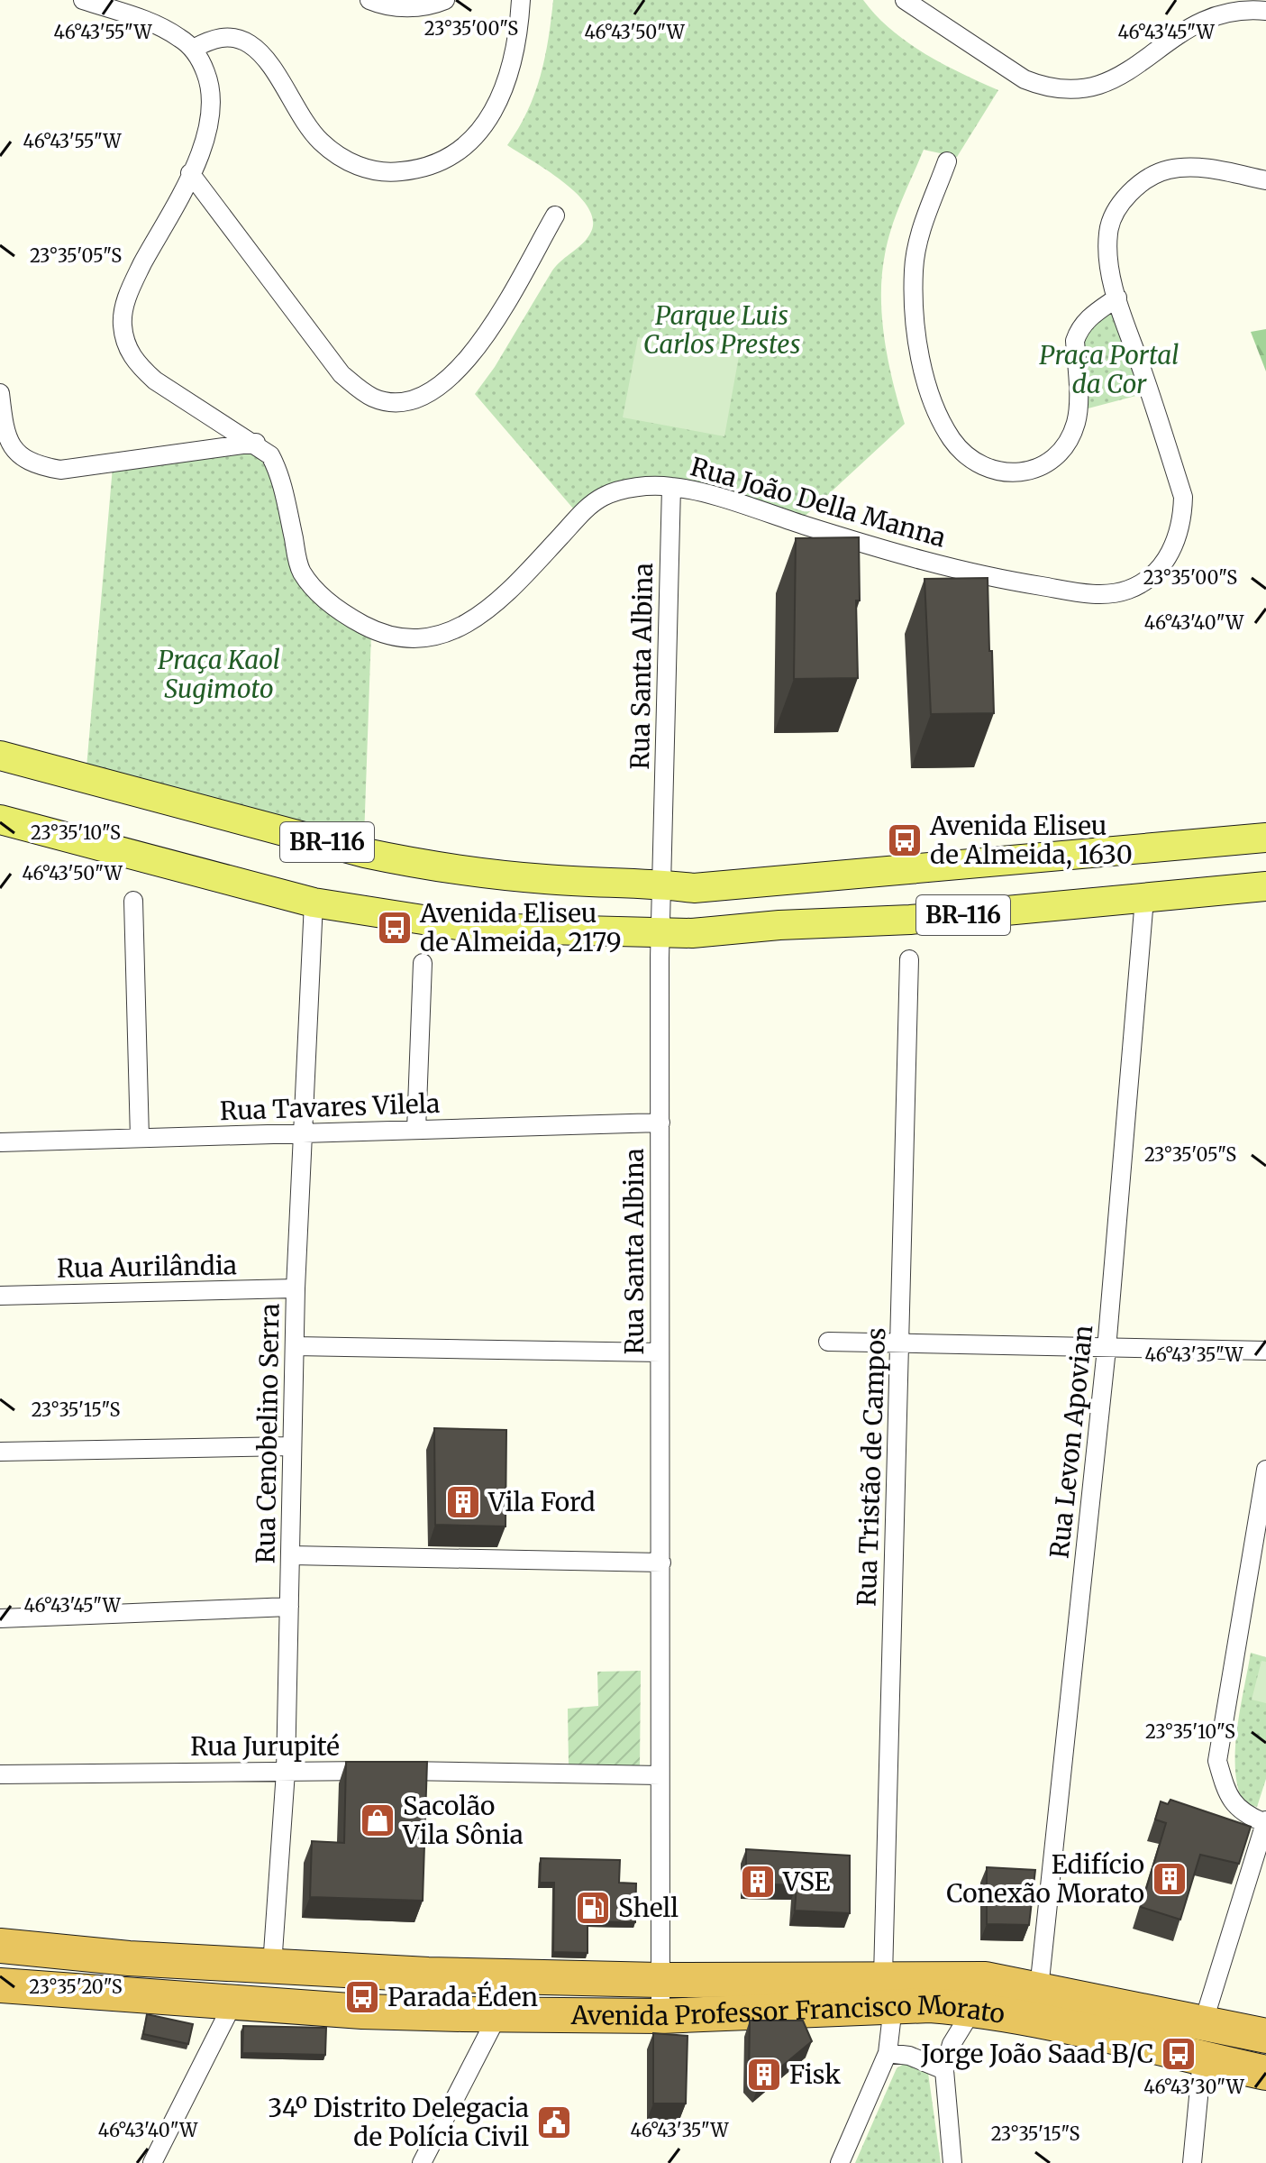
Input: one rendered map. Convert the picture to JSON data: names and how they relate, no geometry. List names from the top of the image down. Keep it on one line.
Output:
{"streets":{"highway":["Avenida Professor Francisco Morato"],"main road":["BR-116"],"street":["Rua João Della Manna","Rua Santa Albina","Rua Tavares Vilela","Rua Aurilândia","Rua Cenobelino Serra","Rua Levon Apovian","Rua Tristão de Campos","Rua Jurupité"]},"crossings":[["Rua João Della Manna","Rua Santa Albina"],["Rua Santa Albina","BR-116"],["Rua Santa Albina","Rua Tavares Vilela"],["Rua Santa Albina","Rua Jurupité"],["Rua Santa Albina","Avenida Professor Francisco Morato"],["BR-116","Rua Cenobelino Serra"],["BR-116","Rua Levon Apovian"],["Rua Tavares Vilela","Rua Cenobelino Serra"],["Rua Aurilândia","Rua Cenobelino Serra"],["Rua Cenobelino Serra","Rua Jurupité"],["Rua Cenobelino Serra","Avenida Professor Francisco Morato"],["Rua Levon Apovian","Avenida Professor Francisco Morato"],["Rua Tristão de Campos","Avenida Professor Francisco Morato"]],"parks":["Parque Luis Carlos Prestes","Praça Portal da Cor","Praça Kaol Sugimoto"],"places":{"bus stop":["Avenida Eliseu de Almeida, 1630","Avenida Eliseu de Almeida, 2179","Parada Éden","Jorge João Saad B/C"],"building":["Vila Ford","Edifício Conexão Morato","VSE","Fisk"],"shop":["Sacolão Vila Sônia"],"fuel station":["Shell"],"public building":["34º Distrito Delegacia de Polícia Civil"]},"coordinates":["23°35'00\"S","46°43'55\"W","46°43'50\"W","46°43'45\"W","23°35'05\"S","46°43'40\"W","23°35'10\"S","46°43'35\"W","23°35'15\"S","23°35'20\"S","46°43'30\"W"]}
